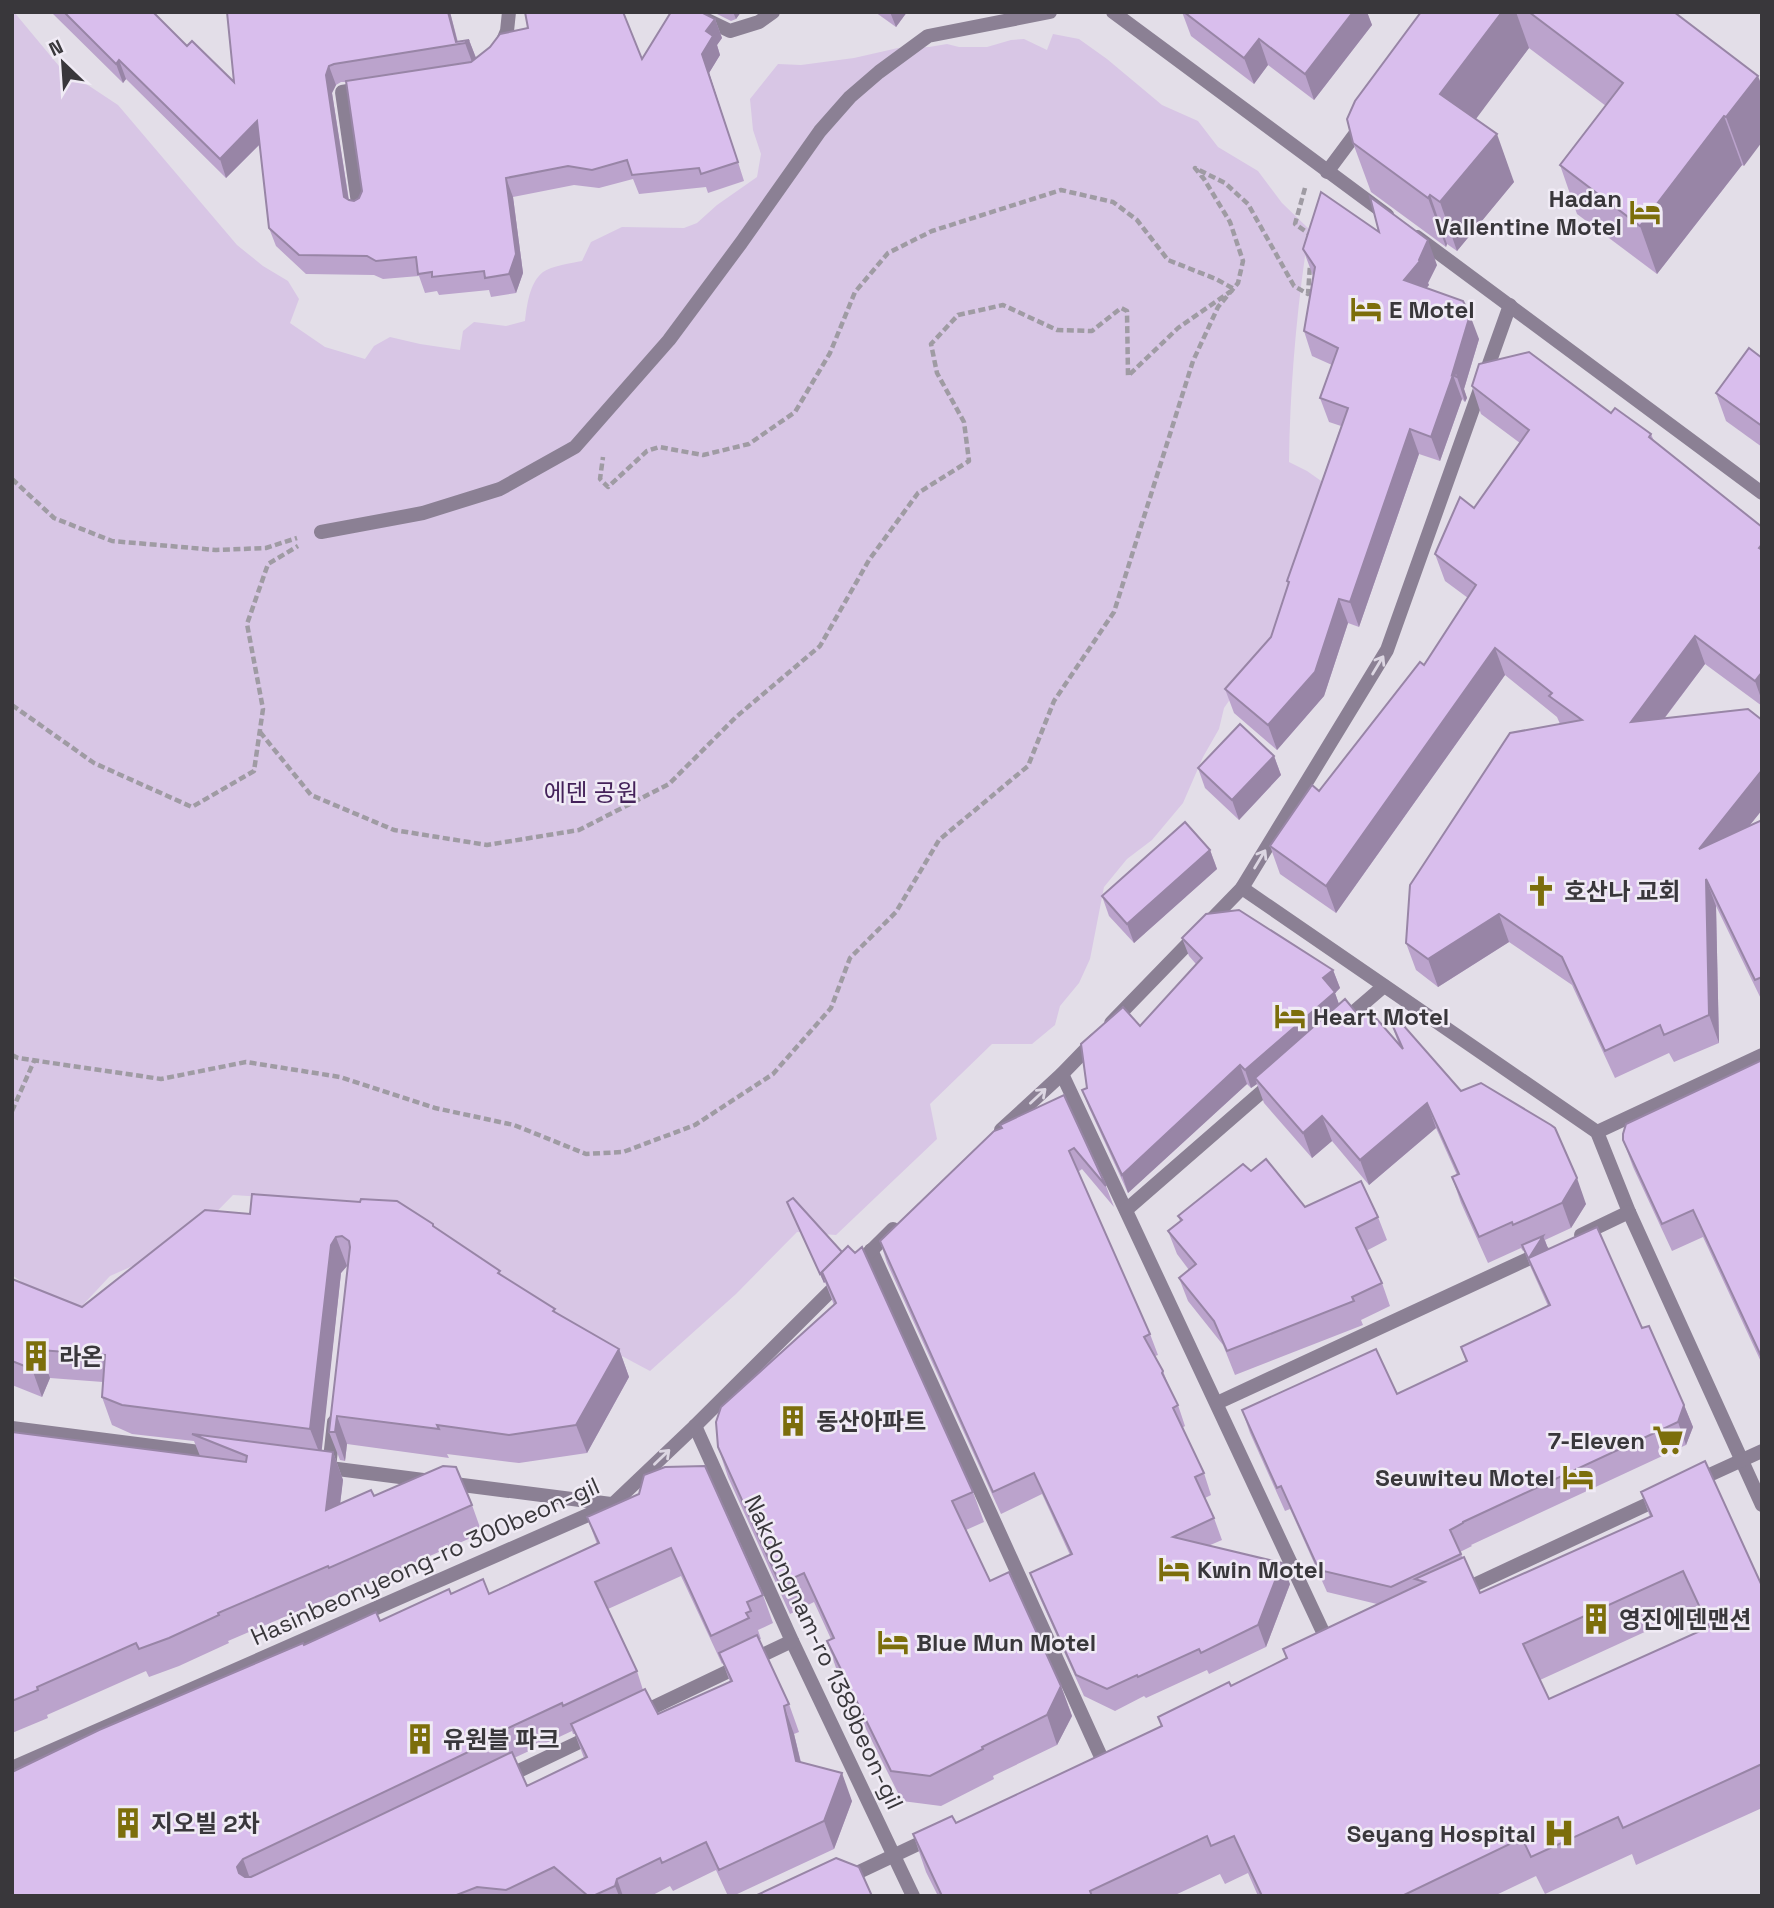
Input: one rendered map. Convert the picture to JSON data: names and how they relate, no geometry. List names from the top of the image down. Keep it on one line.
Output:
{"streets":{"lane":["Hasinbeonyeong-ro 300beon-gil","Nakdongnam-ro 1389beon-gil"]},"crossings":[["Hasinbeonyeong-ro 300beon-gil","Nakdongnam-ro 1389beon-gil"]],"parks":["에덴 공원"],"places":{"hotel":["Hadan Vallentine Motel","E Motel","Heart Motel","Seuwiteu Motel","Kwin Motel","Blue Mun Motel"],"church":["호산나 교회"],"building":["라온","동산아파트","영진에덴맨션","유원블 파크","지오빌 2차"],"supermarket":["7-Eleven"],"hospital":["Seyang Hospital"]},"north":"top left"}
